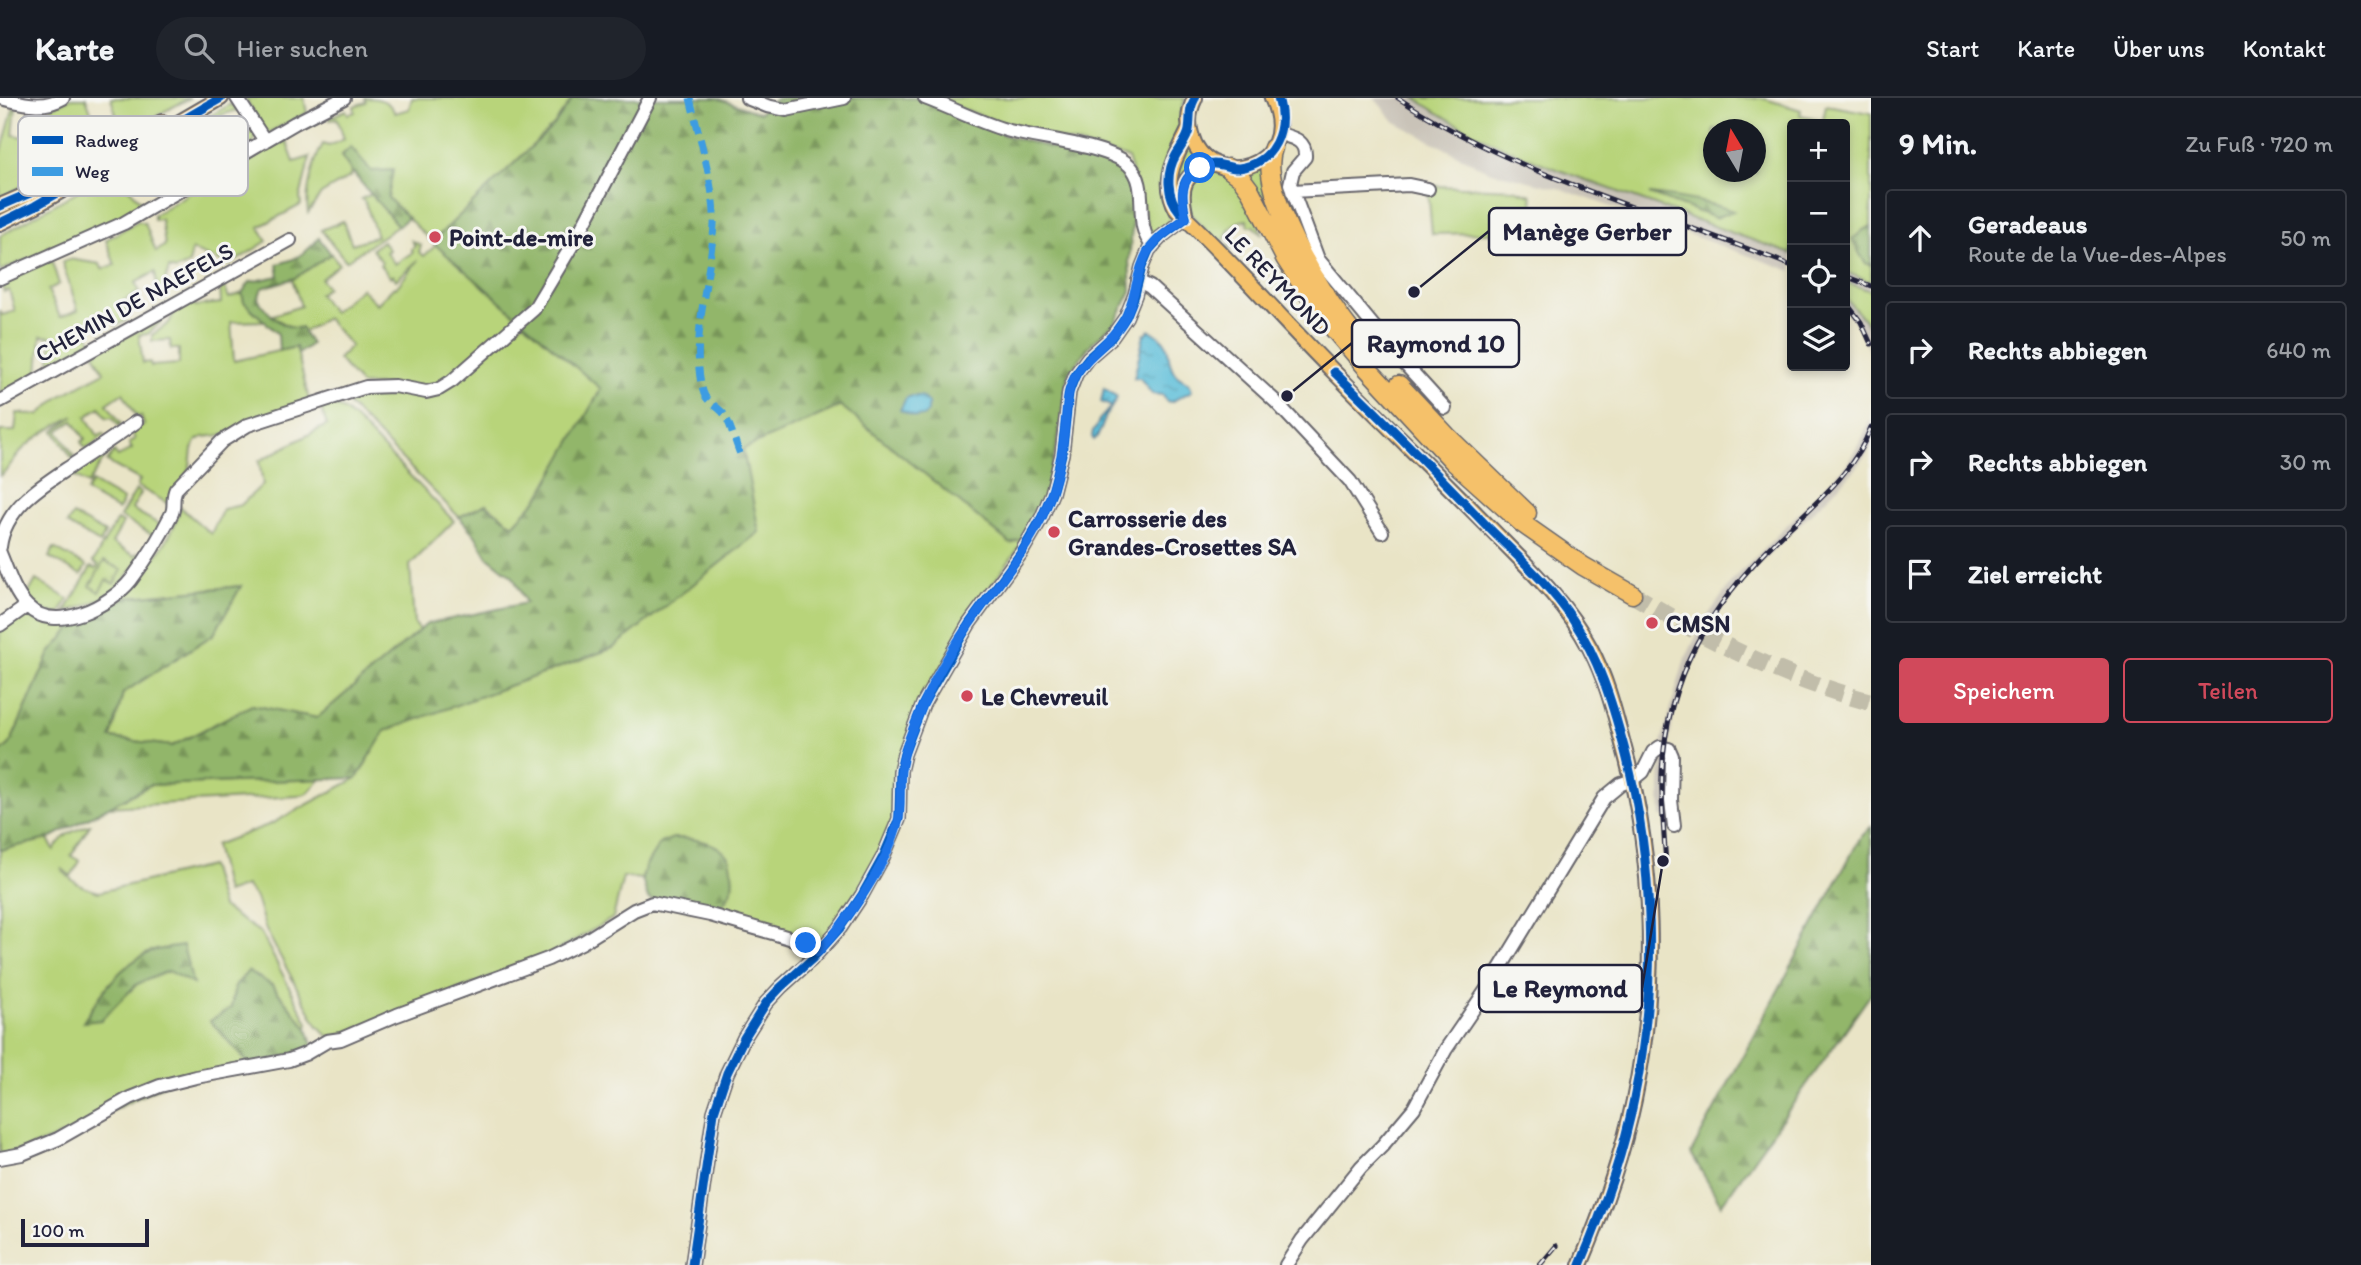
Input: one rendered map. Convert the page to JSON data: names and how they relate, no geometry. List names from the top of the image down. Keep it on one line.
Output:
{"streets":{"main road":["LE REYMOND"],"street":["CHEMIN DE NAEFELS"]},"places":["Point-de-mire","Manège Gerber","Raymond 10","Carrosserie des Grandes-Crosettes SA","CMSN","Le Chevreuil","Le Reymond"],"legend":["Radweg","Weg"],"scale_bar":"100 m","north":"top","page":{"header":"Karte","search":"Hier suchen","nav":["Start","Karte","Über uns","Kontakt"],"heading":["9 Min.","Zu Fuß · 720 m"],"map_buttons":["+","−"],"list":[["Geradeaus","Route de la Vue-des-Alpes","50 m"],["Rechts abbiegen","640 m"],["Rechts abbiegen","30 m"],"Ziel erreicht"],"buttons":["Speichern","Teilen"],"scale":"100 m"}}
